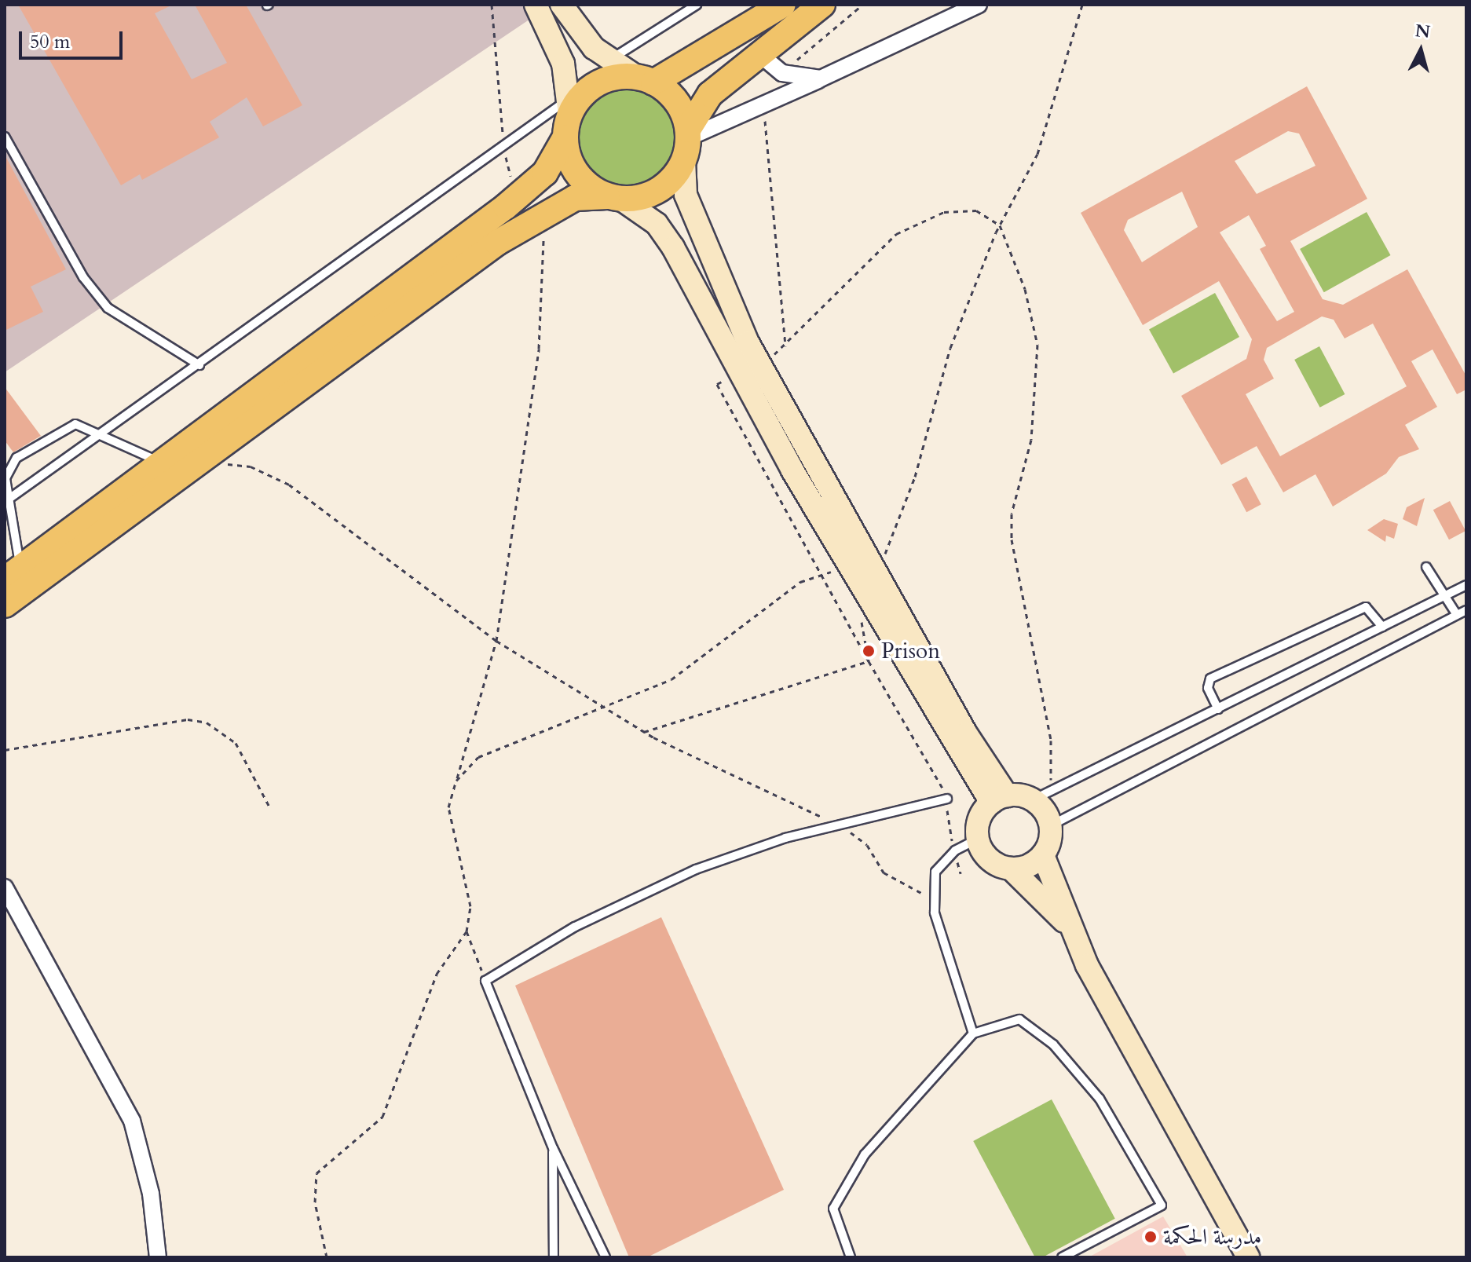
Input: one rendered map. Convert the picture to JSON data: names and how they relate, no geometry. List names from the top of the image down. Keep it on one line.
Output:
{"places":["Prison","مدرسة الحكمة"],"scale_bar":"50 m","north":"top"}
